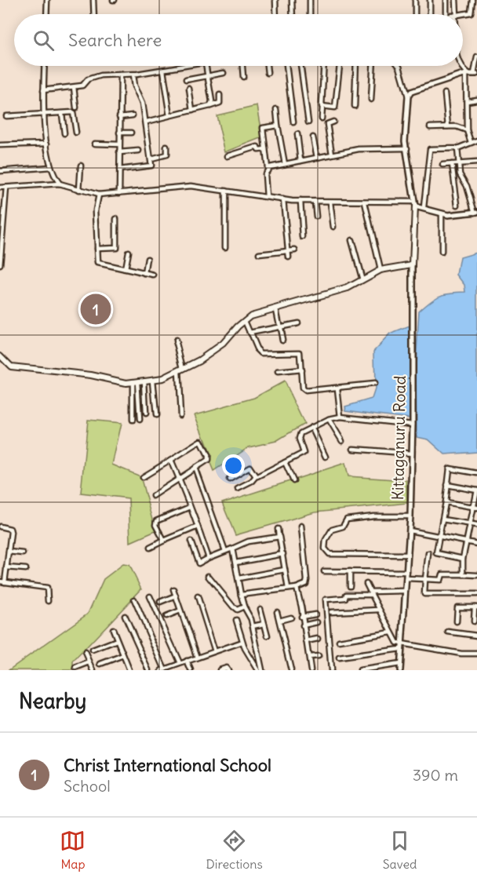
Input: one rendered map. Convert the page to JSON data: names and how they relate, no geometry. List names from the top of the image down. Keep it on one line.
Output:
{"streets":{"main road":["Kittaganuru Road"]},"page":{"search":"Search here","pins":"1","heading":"Nearby","list":[{"mark":"1","name":"Christ International School","note":"School","value":"390 m"}],"nav":["Map","Directions","Saved"]}}
